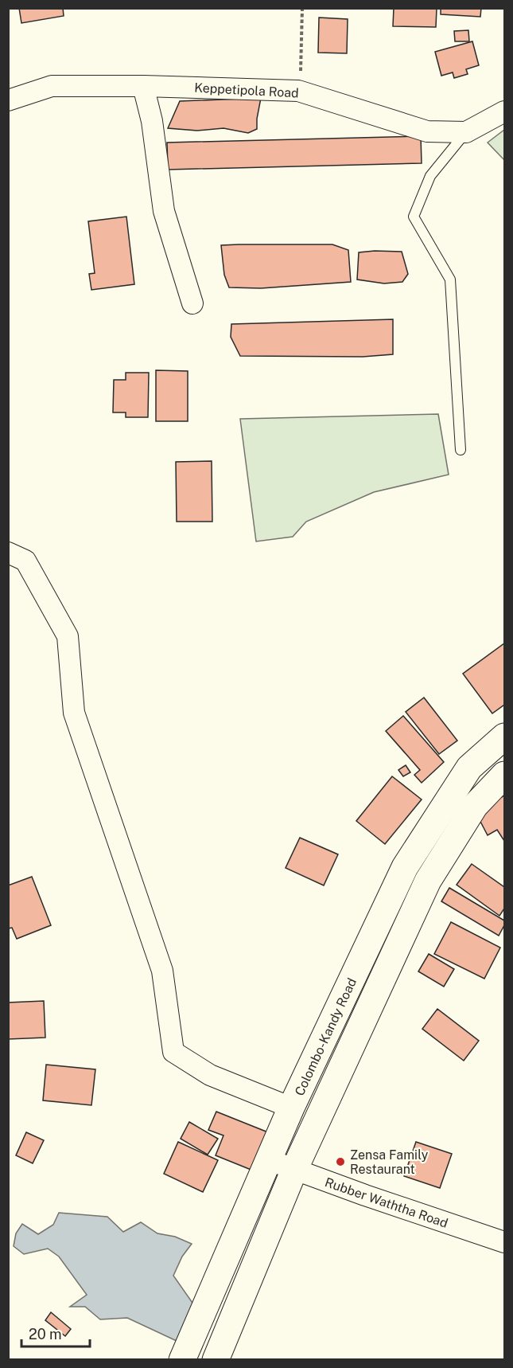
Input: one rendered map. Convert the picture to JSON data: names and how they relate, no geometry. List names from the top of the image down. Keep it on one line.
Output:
{"streets":{"highway":["Colombo-Kandy Road"],"street":["Keppetipola Road","Rubber Waththa Road"]},"crossings":[["Colombo-Kandy Road","Rubber Waththa Road"]],"places":["Zensa Family Restaurant"],"scale_bar":"20 m"}
